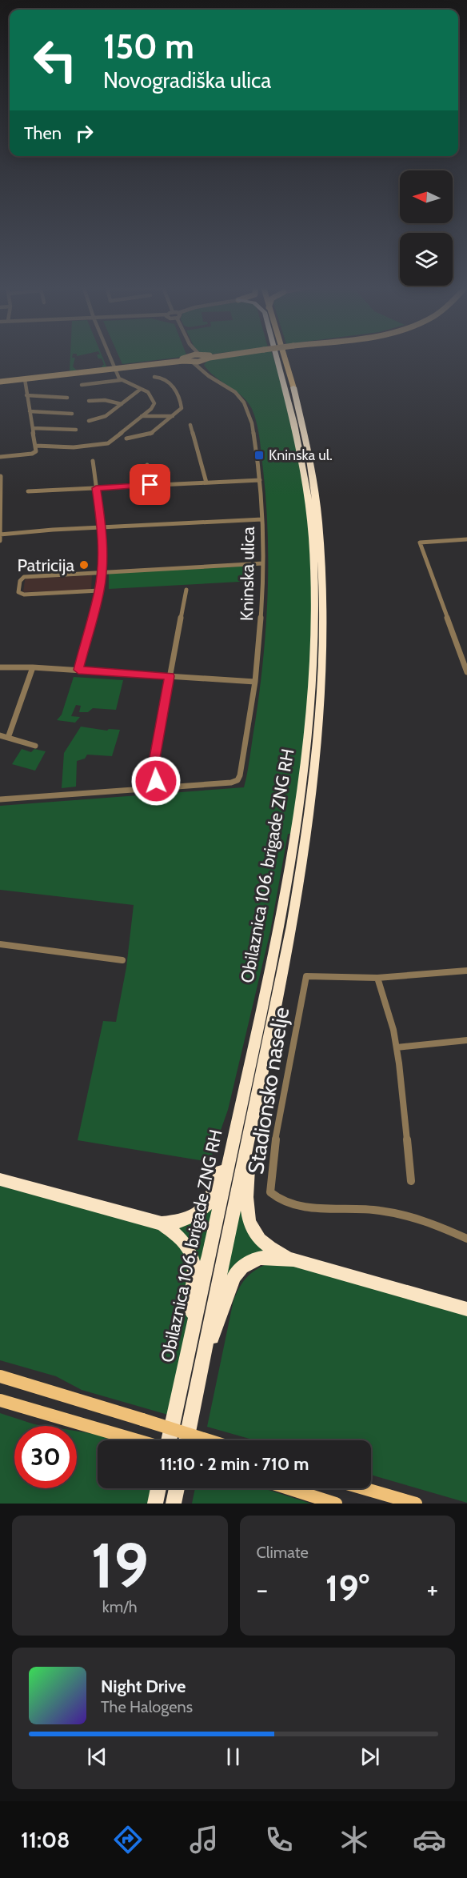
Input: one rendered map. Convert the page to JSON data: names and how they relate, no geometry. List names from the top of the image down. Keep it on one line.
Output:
{"streets":{"highway":["Obilaznica 106. brigade ZNG RH"],"street":["Kninska ulica","Stadionsko naselje"]},"places":{"transit":["Kninska ul."],"other":["Patricija"]},"north":"left","page":{"turn":["150 m","Novogradiška ulica"],"then":"Then","limit":"30","trip":"11:10 · 2 min · 710 m","tile":[["19","km/h"],"Climate"],"heat":["−","19°","+"],"song":["Night Drive","The Halogens"],"tabs":"11:08"}}
